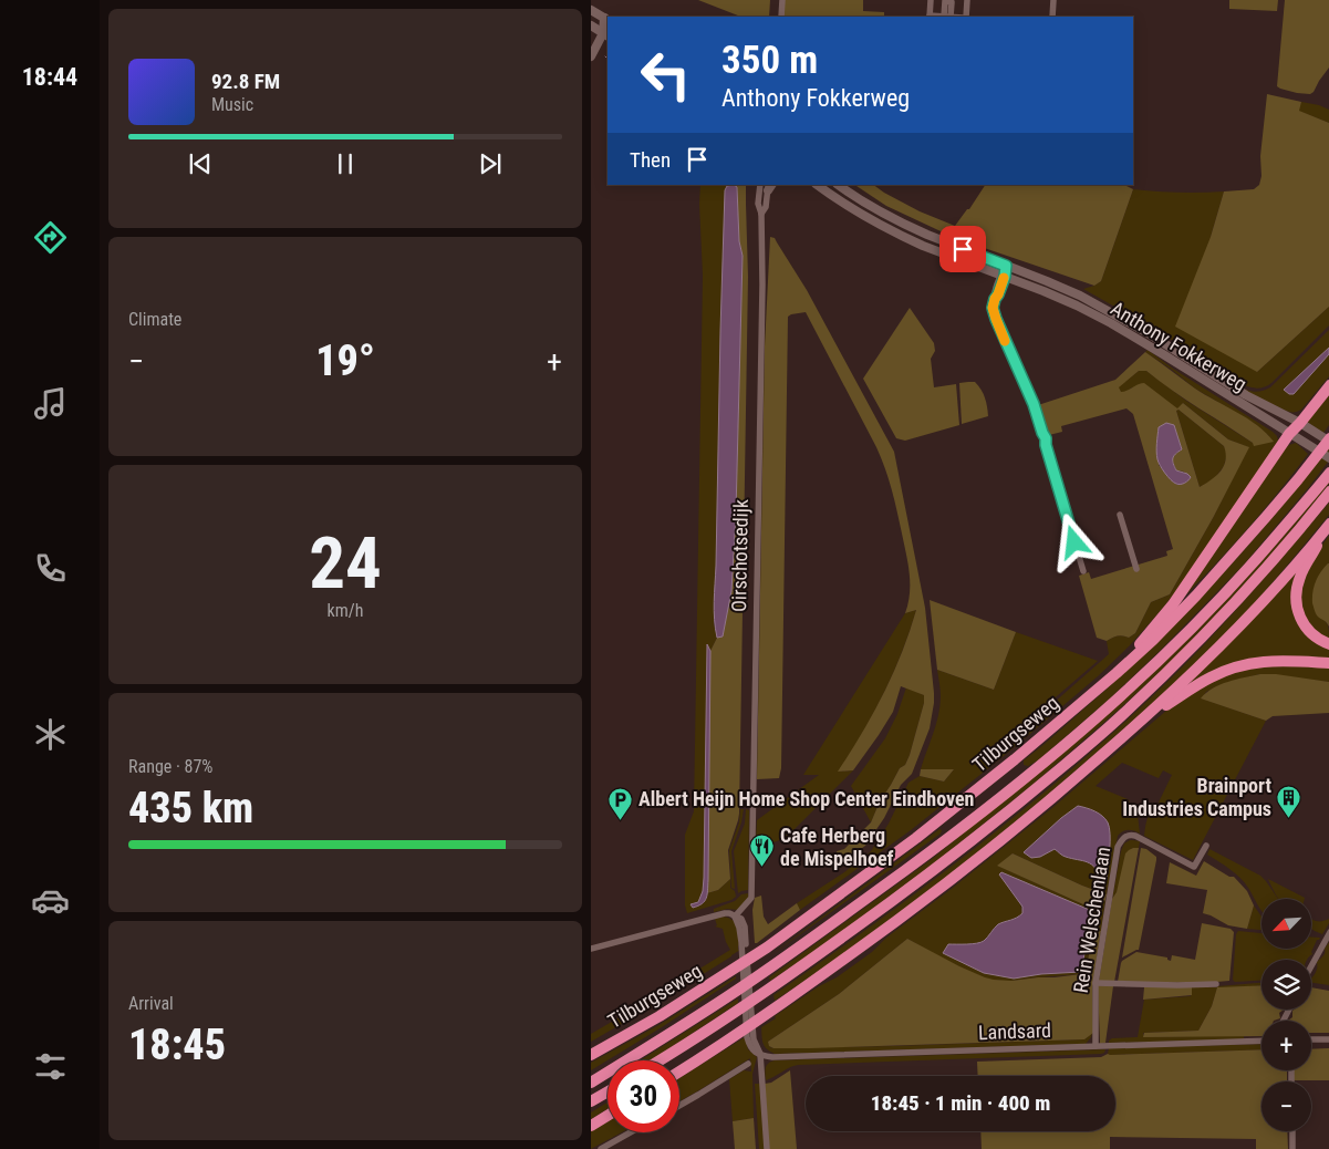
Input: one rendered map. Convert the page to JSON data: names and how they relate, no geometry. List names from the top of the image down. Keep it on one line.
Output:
{"streets":{"highway":["Tilburgseweg"],"main road":["Anthony Fokkerweg"],"street":["Oirschotsedijk","Rein Welschenlaan","Landsard"]},"crossings":[["Anthony Fokkerweg","Tilburgseweg"],["Rein Welschenlaan","Landsard"]],"places":{"building":["Brainport Industries Campus"],"parking":["Albert Heijn Home Shop Center Eindhoven"],"restaurant":["Cafe Herberg de Mispelhoef"]},"north":"bottom left","page":{"tabs":"18:44","turn":["350 m","Anthony Fokkerweg"],"song":["92.8 FM","Music"],"then":"Then","tile":["Climate",["24","km/h"],["Range · 87%","435 km"],["Arrival","18:45"]],"heat":["−","19°","+"],"map_buttons":["+","−"],"limit":"30","trip":"18:45 · 1 min · 400 m"}}
